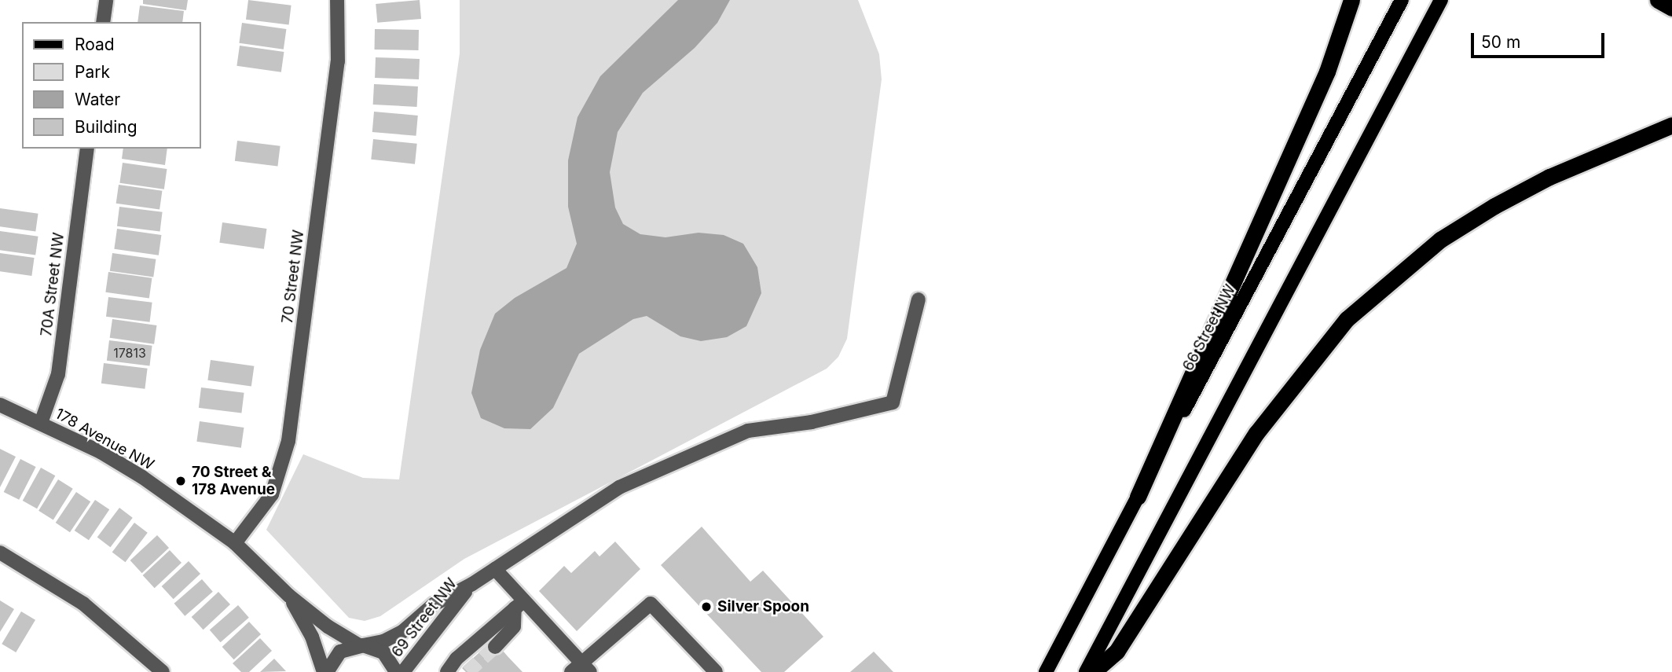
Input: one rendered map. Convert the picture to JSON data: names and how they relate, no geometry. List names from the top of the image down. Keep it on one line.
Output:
{"streets":{"main road":["66 Street NW"],"street":["70 Street NW","70A Street NW","178 Avenue NW","69 Street NW"]},"crossings":[["70 Street NW","178 Avenue NW"],["70A Street NW","178 Avenue NW"],["178 Avenue NW","69 Street NW"]],"places":["70 Street & 178 Avenue","Silver Spoon"],"house_numbers":["17813"],"legend":["Road","Park","Water","Building"],"scale_bar":"50 m"}
